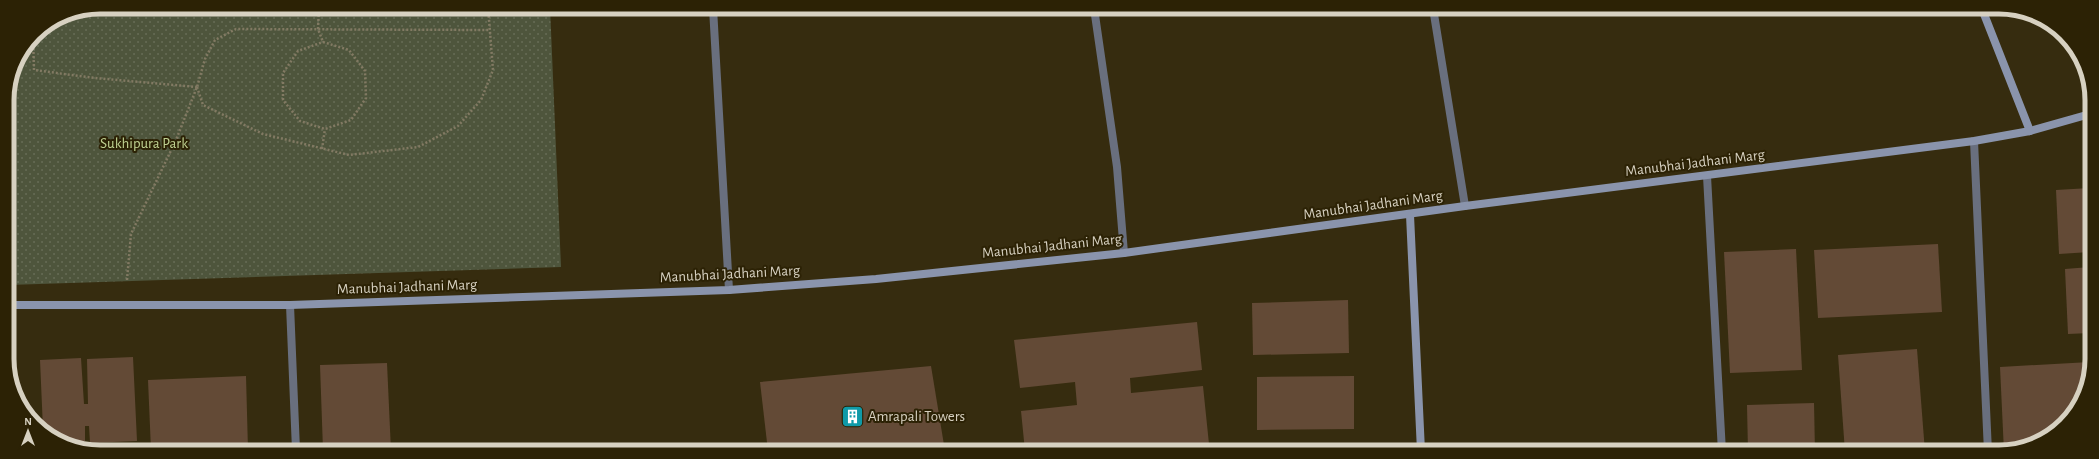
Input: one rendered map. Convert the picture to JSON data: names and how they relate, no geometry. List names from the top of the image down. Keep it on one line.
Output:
{"streets":{"street":["Manubhai Jadhani Marg"]},"parks":["Sukhipura Park"],"places":{"building":["Amrapali Towers"]},"north":"top"}
